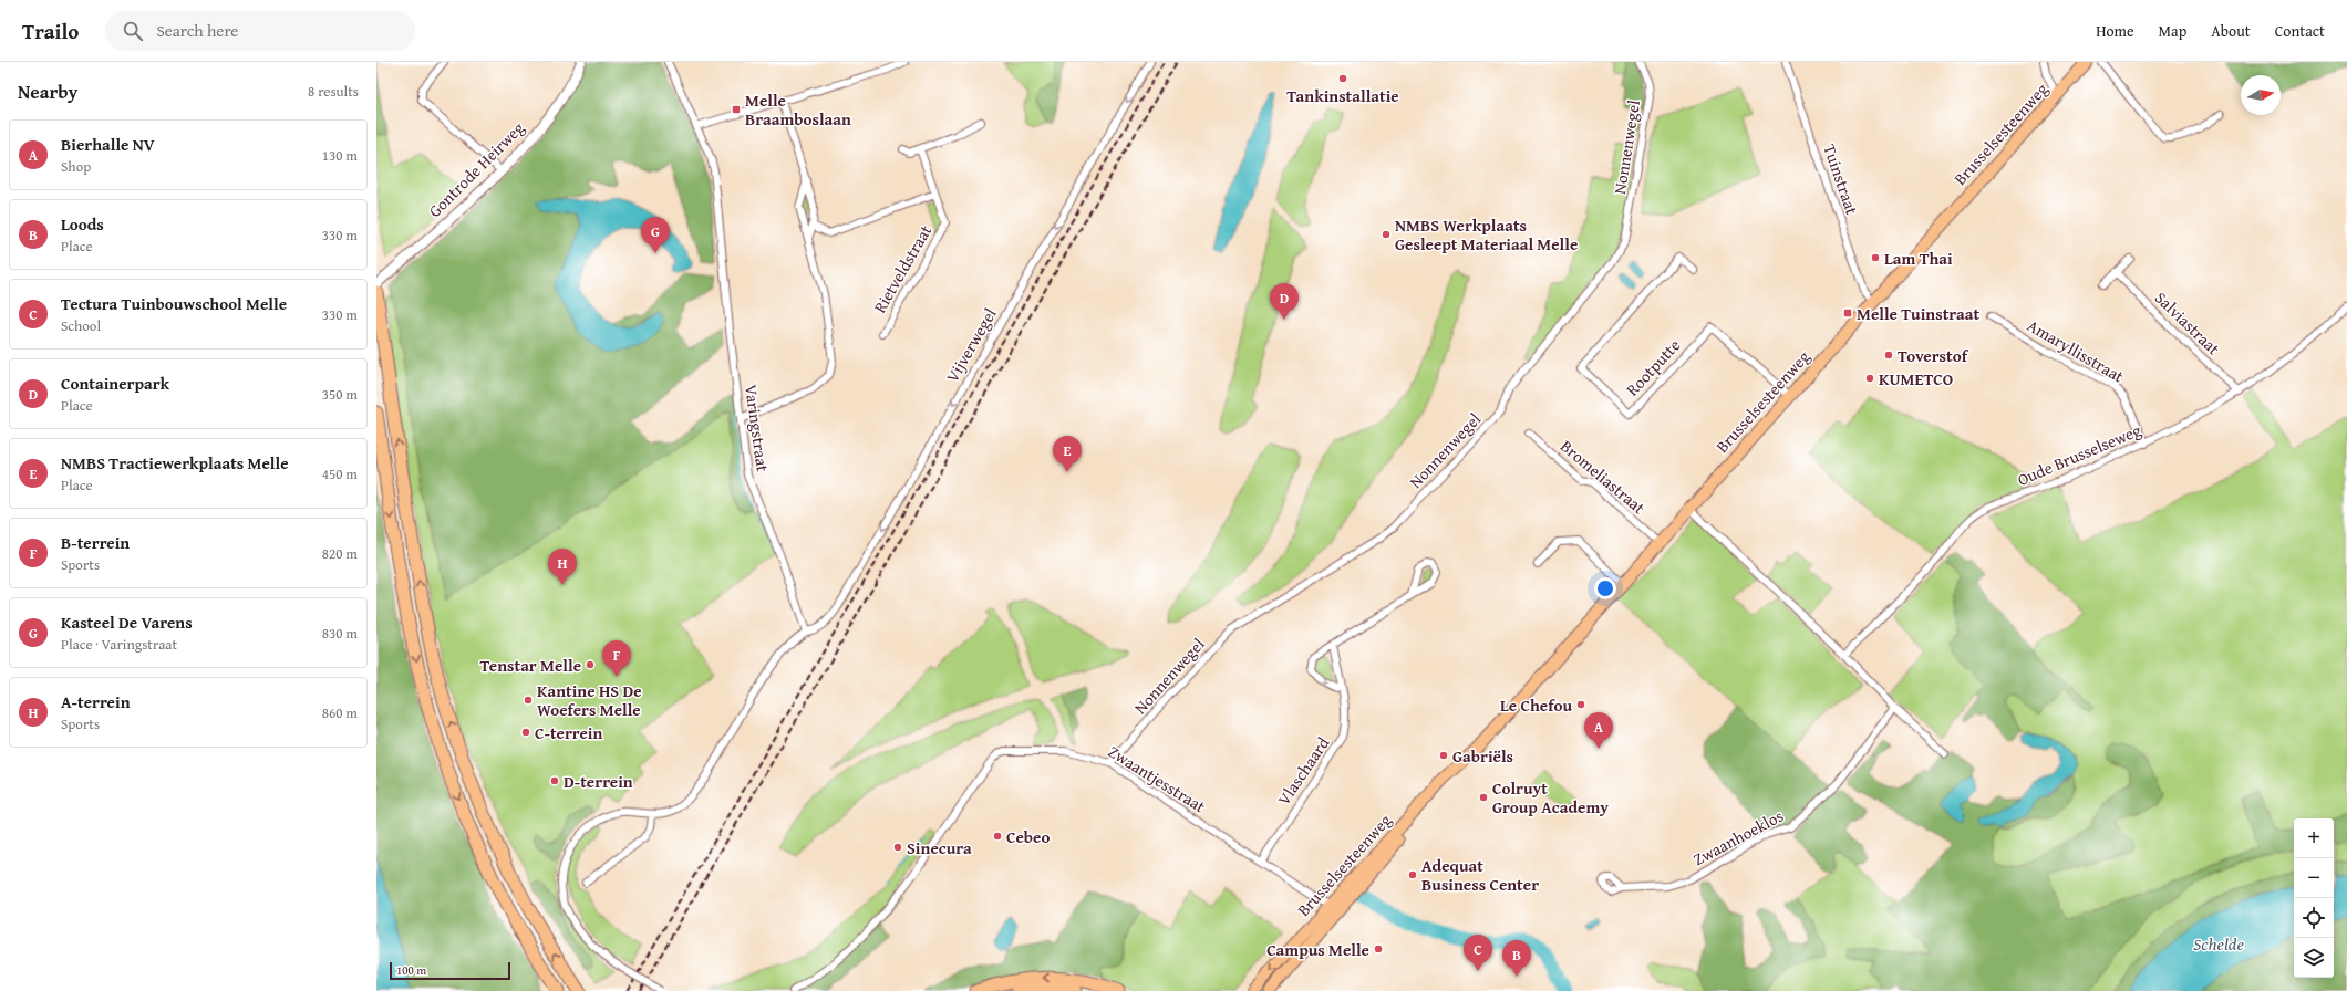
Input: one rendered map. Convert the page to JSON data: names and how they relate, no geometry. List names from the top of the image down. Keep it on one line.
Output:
{"streets":{"main road":["Brusselsesteenweg"],"street":["Nonnenwegel","Gontrode Heirweg","Tuinstraat","Rietveldstraat","Salviastraat","Vijverwegel","Amaryllisstraat","Rootputte","Varingstraat","Oude Brusselseweg","Bromeliastraat","Vlaschaard","Zwaantjesstraat","Zwaanhoeklos"]},"crossings":[["Brusselsesteenweg","Tuinstraat"],["Brusselsesteenweg","Rootputte"],["Brusselsesteenweg","Bromeliastraat"],["Brusselsesteenweg","Zwaantjesstraat"],["Nonnenwegel","Zwaantjesstraat"],["Salviastraat","Oude Brusselseweg"],["Vijverwegel","Varingstraat"],["Amaryllisstraat","Oude Brusselseweg"],["Vlaschaard","Zwaantjesstraat"]],"one_way":["Vijverwegel"],"water":["Schelde"],"places":{"other":["Tankinstallatie","NMBS Werkplaats Gesleept Materiaal Melle","Lam Thai","Toverstof","KUMETCO","Tenstar Melle","Kantine HS De Woefers Melle","Le Chefou","C-terrein","Gabriëls","D-terrein","Colruyt Group Academy","Cebeo","Sinecura","Adequat Business Center","Campus Melle"],"transit":["Melle Braamboslaan","Melle Tuinstraat"]},"scale_bar":"100 m","north":"right","page":{"header":"Trailo","search":"Search here","nav":["Home","Map","About","Contact"],"heading":["Nearby","8 results"],"list":[{"mark":"A","name":"Bierhalle NV","note":"Shop","value":"130 m"},{"mark":"B","name":"Loods","note":"Place","value":"330 m"},{"mark":"C","name":"Tectura Tuinbouwschool Melle","note":"School","value":"330 m"},{"mark":"D","name":"Containerpark","note":"Place","value":"350 m"},{"mark":"E","name":"NMBS Tractiewerkplaats Melle","note":"Place","value":"450 m"},{"mark":"F","name":"B-terrein","note":"Sports","value":"820 m"},{"mark":"G","name":"Kasteel De Varens","note":"Place · Varingstraat","value":"830 m"},{"mark":"H","name":"A-terrein","note":"Sports","value":"860 m"}],"pins":["G","D","E","H","F","A","C","B"],"map_buttons":["+","−"],"scale":"100 m"}}
